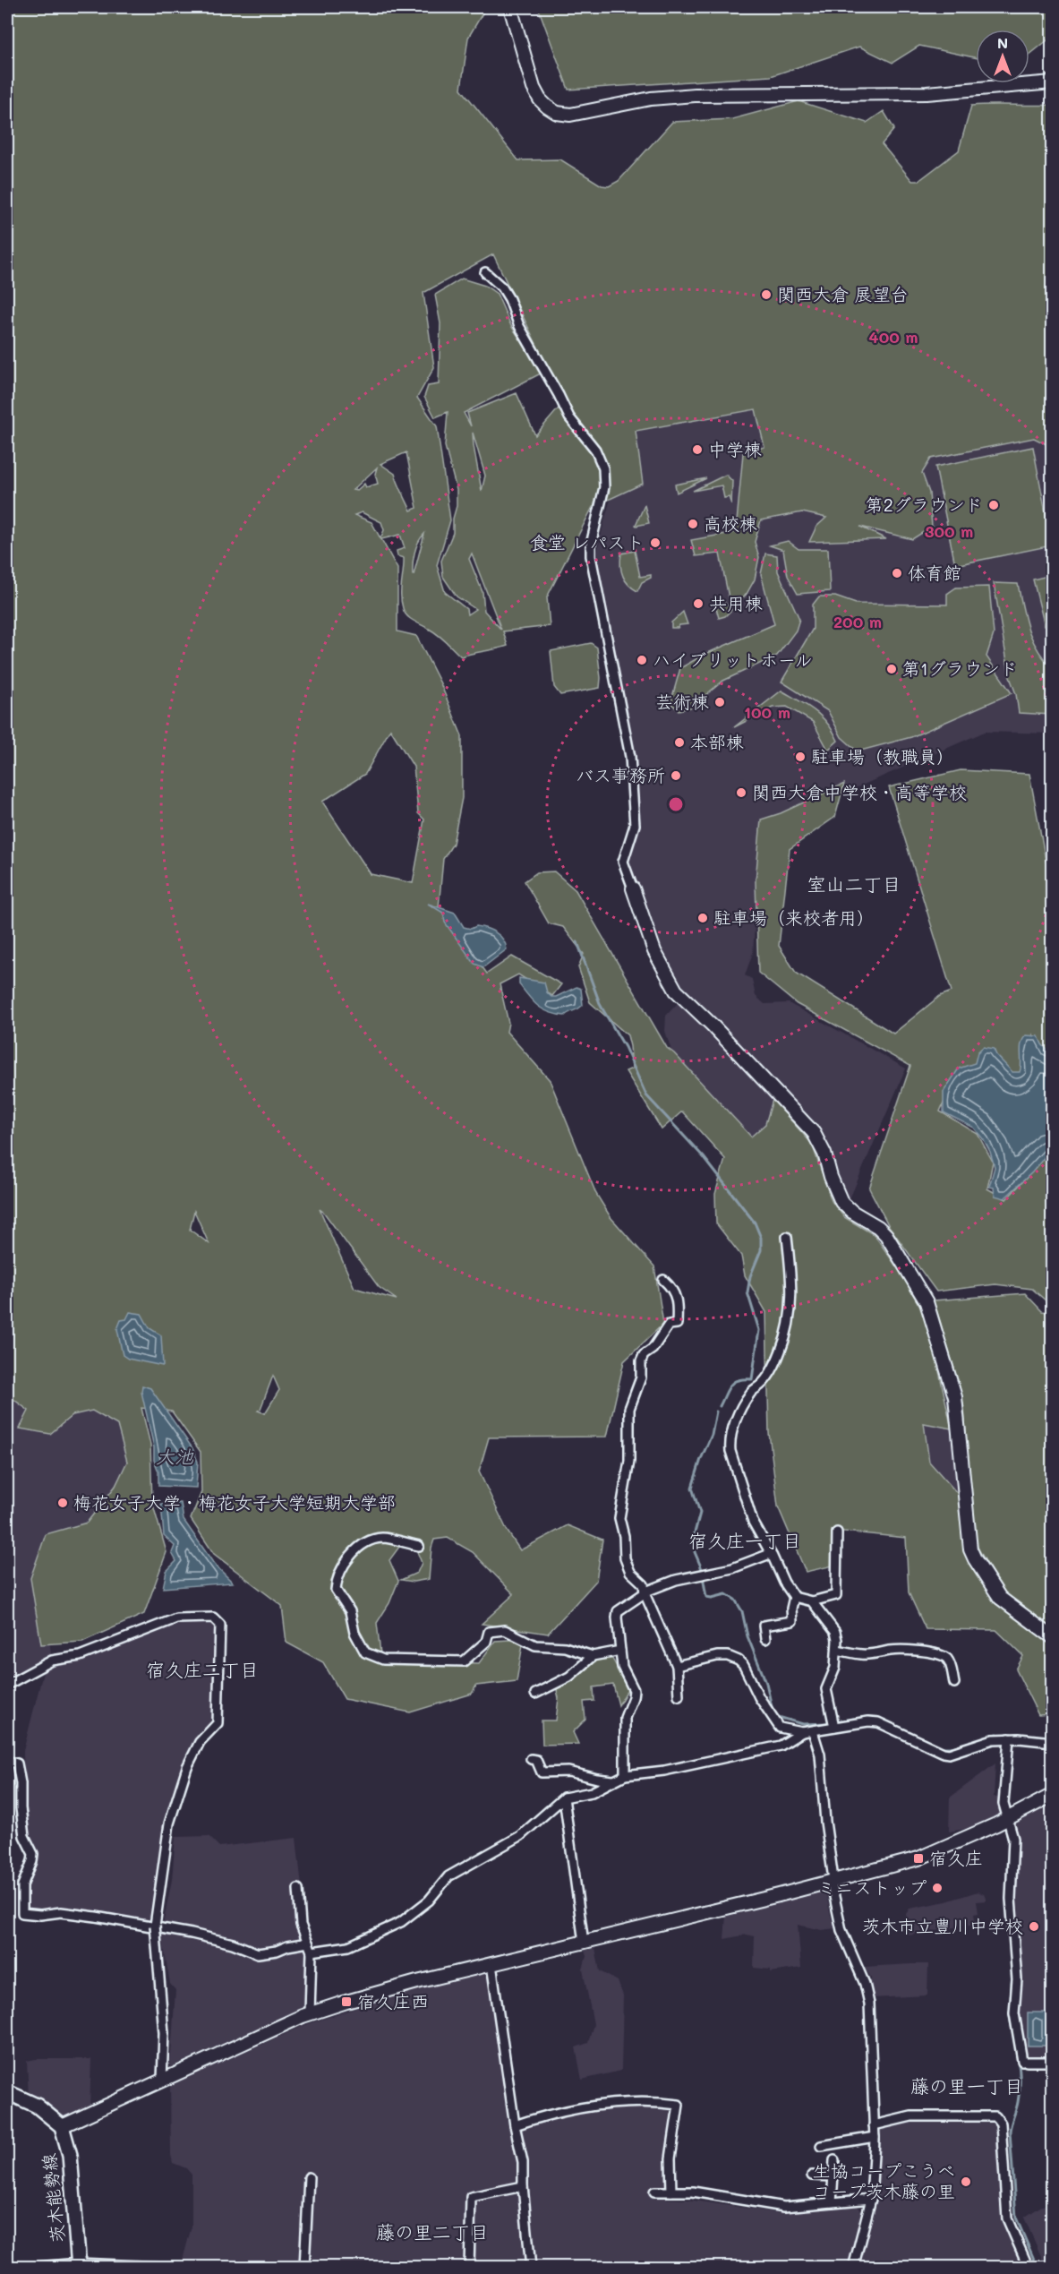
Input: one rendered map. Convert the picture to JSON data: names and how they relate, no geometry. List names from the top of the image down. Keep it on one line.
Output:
{"streets":{"main road":["茨木能勢線"]},"districts":["室山二丁目","宿久庄一丁目","宿久庄二丁目","藤の里一丁目","藤の里二丁目"],"water":["大池"],"places":{"other":["関西大倉 展望台","中学棟","第2グラウンド","高校棟","食堂 レパスト","体育館","共用棟","ハイブリットホール","第1グラウンド","芸術棟","本部棟","駐車場（教職員）","バス事務所","関西大倉中学校・高等学校","駐車場（来校者用）","梅花女子大学・梅花女子大学短期大学部","ミニストップ","茨木市立豊川中学校","生協コープこうべ コープ茨木藤の里"],"transit":["宿久庄","宿久庄西"]},"north":"top","rings":["400 m","300 m","200 m","100 m"]}
